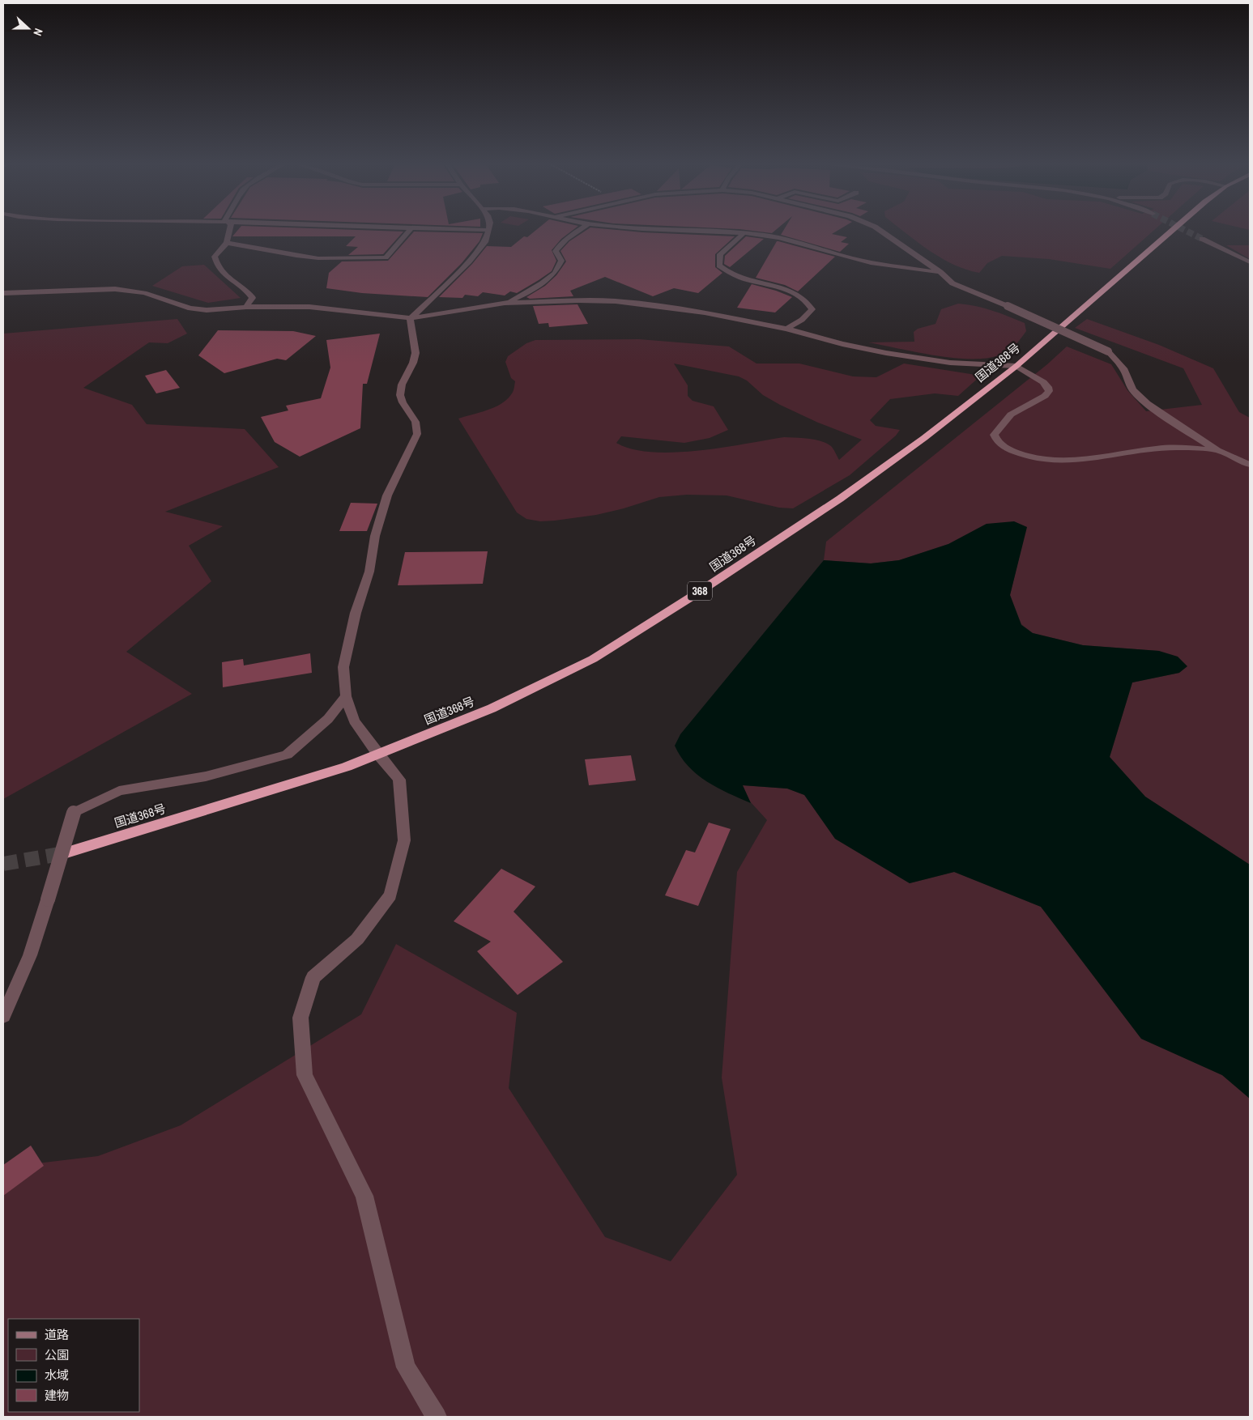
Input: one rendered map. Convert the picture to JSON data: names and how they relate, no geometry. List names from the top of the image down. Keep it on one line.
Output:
{"streets":{"highway":["国道368号","368"]},"legend":["道路","公園","水域","建物"],"north":"right"}
